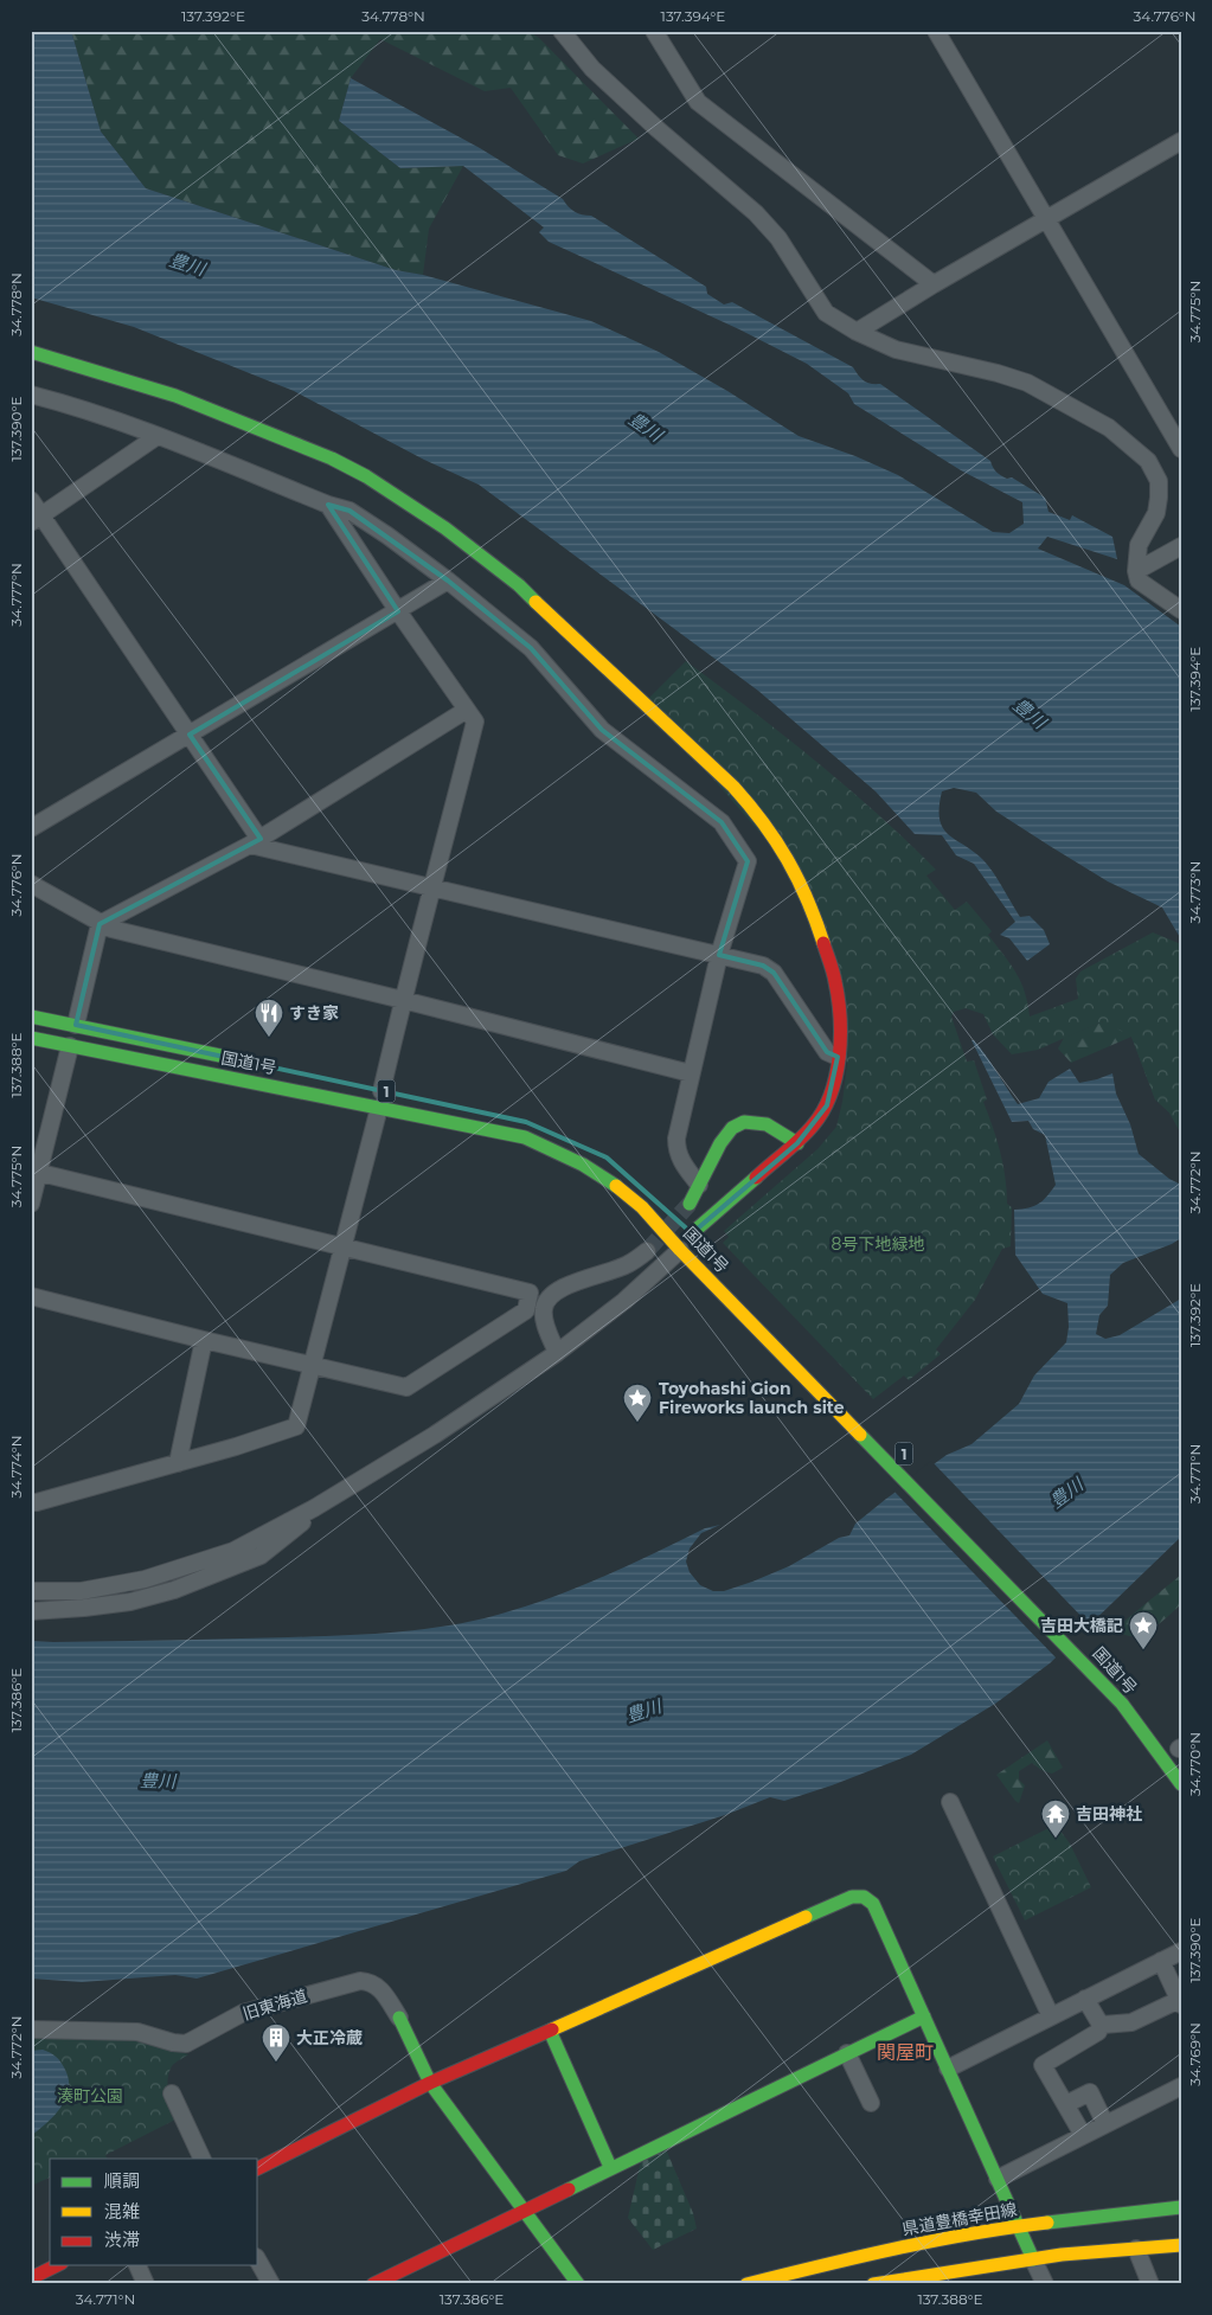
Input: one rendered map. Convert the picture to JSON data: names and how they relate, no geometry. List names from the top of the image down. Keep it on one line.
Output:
{"streets":{"main road":["国道1号","1","旧東海道","県道豊橋幸田線"]},"districts":["関屋町"],"water":["豊川"],"parks":["8号下地緑地","湊町公園"],"places":{"restaurant":["すき家"],"place":["Toyohashi Gion Fireworks launch site","吉田大橋記"],"temple":["吉田神社"],"building":["大正冷蔵"]},"legend":["順調","混雑","渋滞"],"coordinates":["137.392°E","34.778°N","137.394°E","34.776°N","34.775°N","137.390°E","34.777°N","34.773°N","137.388°E","34.772°N","34.774°N","34.771°N","137.386°E","34.770°N","34.769°N"]}
